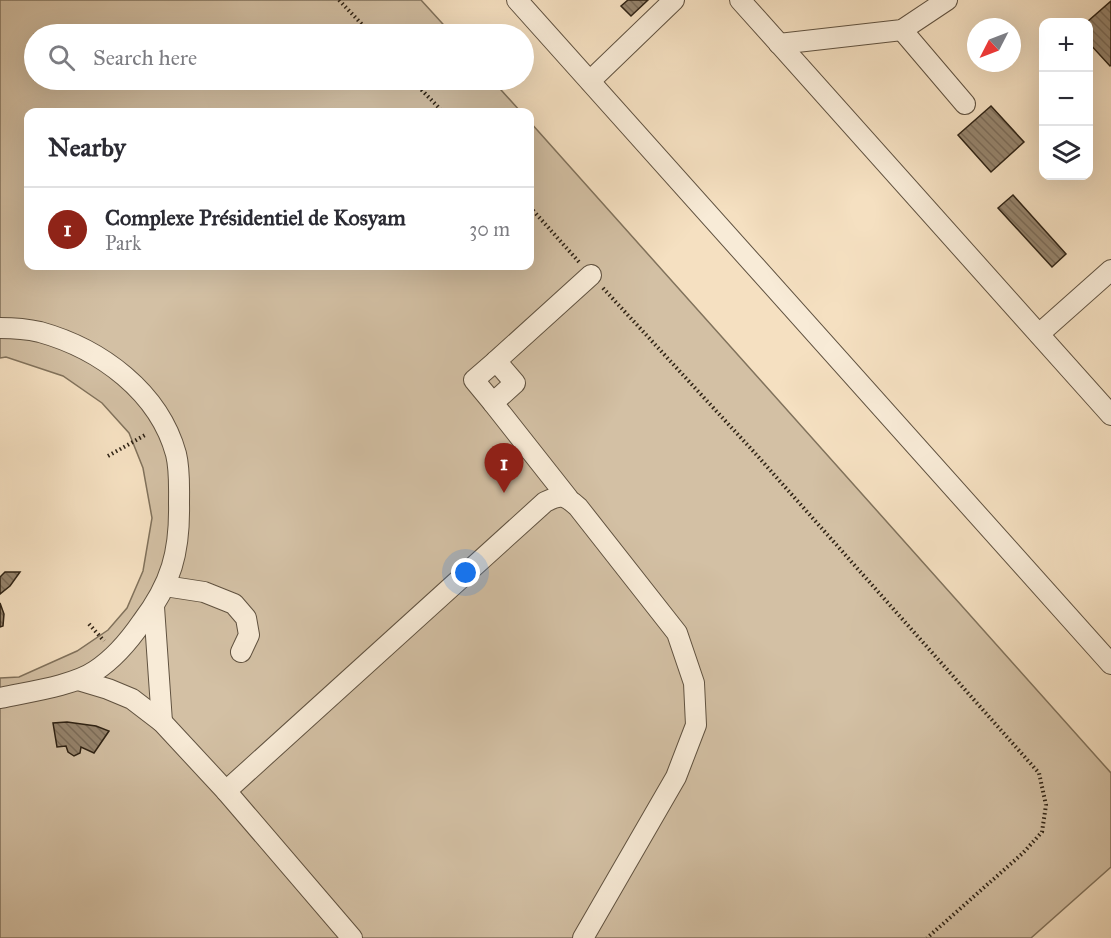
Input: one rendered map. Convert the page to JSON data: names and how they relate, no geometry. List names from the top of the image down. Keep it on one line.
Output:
{"north":"bottom left","page":{"map_buttons":["+","−"],"search":"Search here","heading":"Nearby","list":[{"mark":"1","name":"Complexe Présidentiel de Kosyam","note":"Park","value":"30 m"}],"pins":"1"}}
